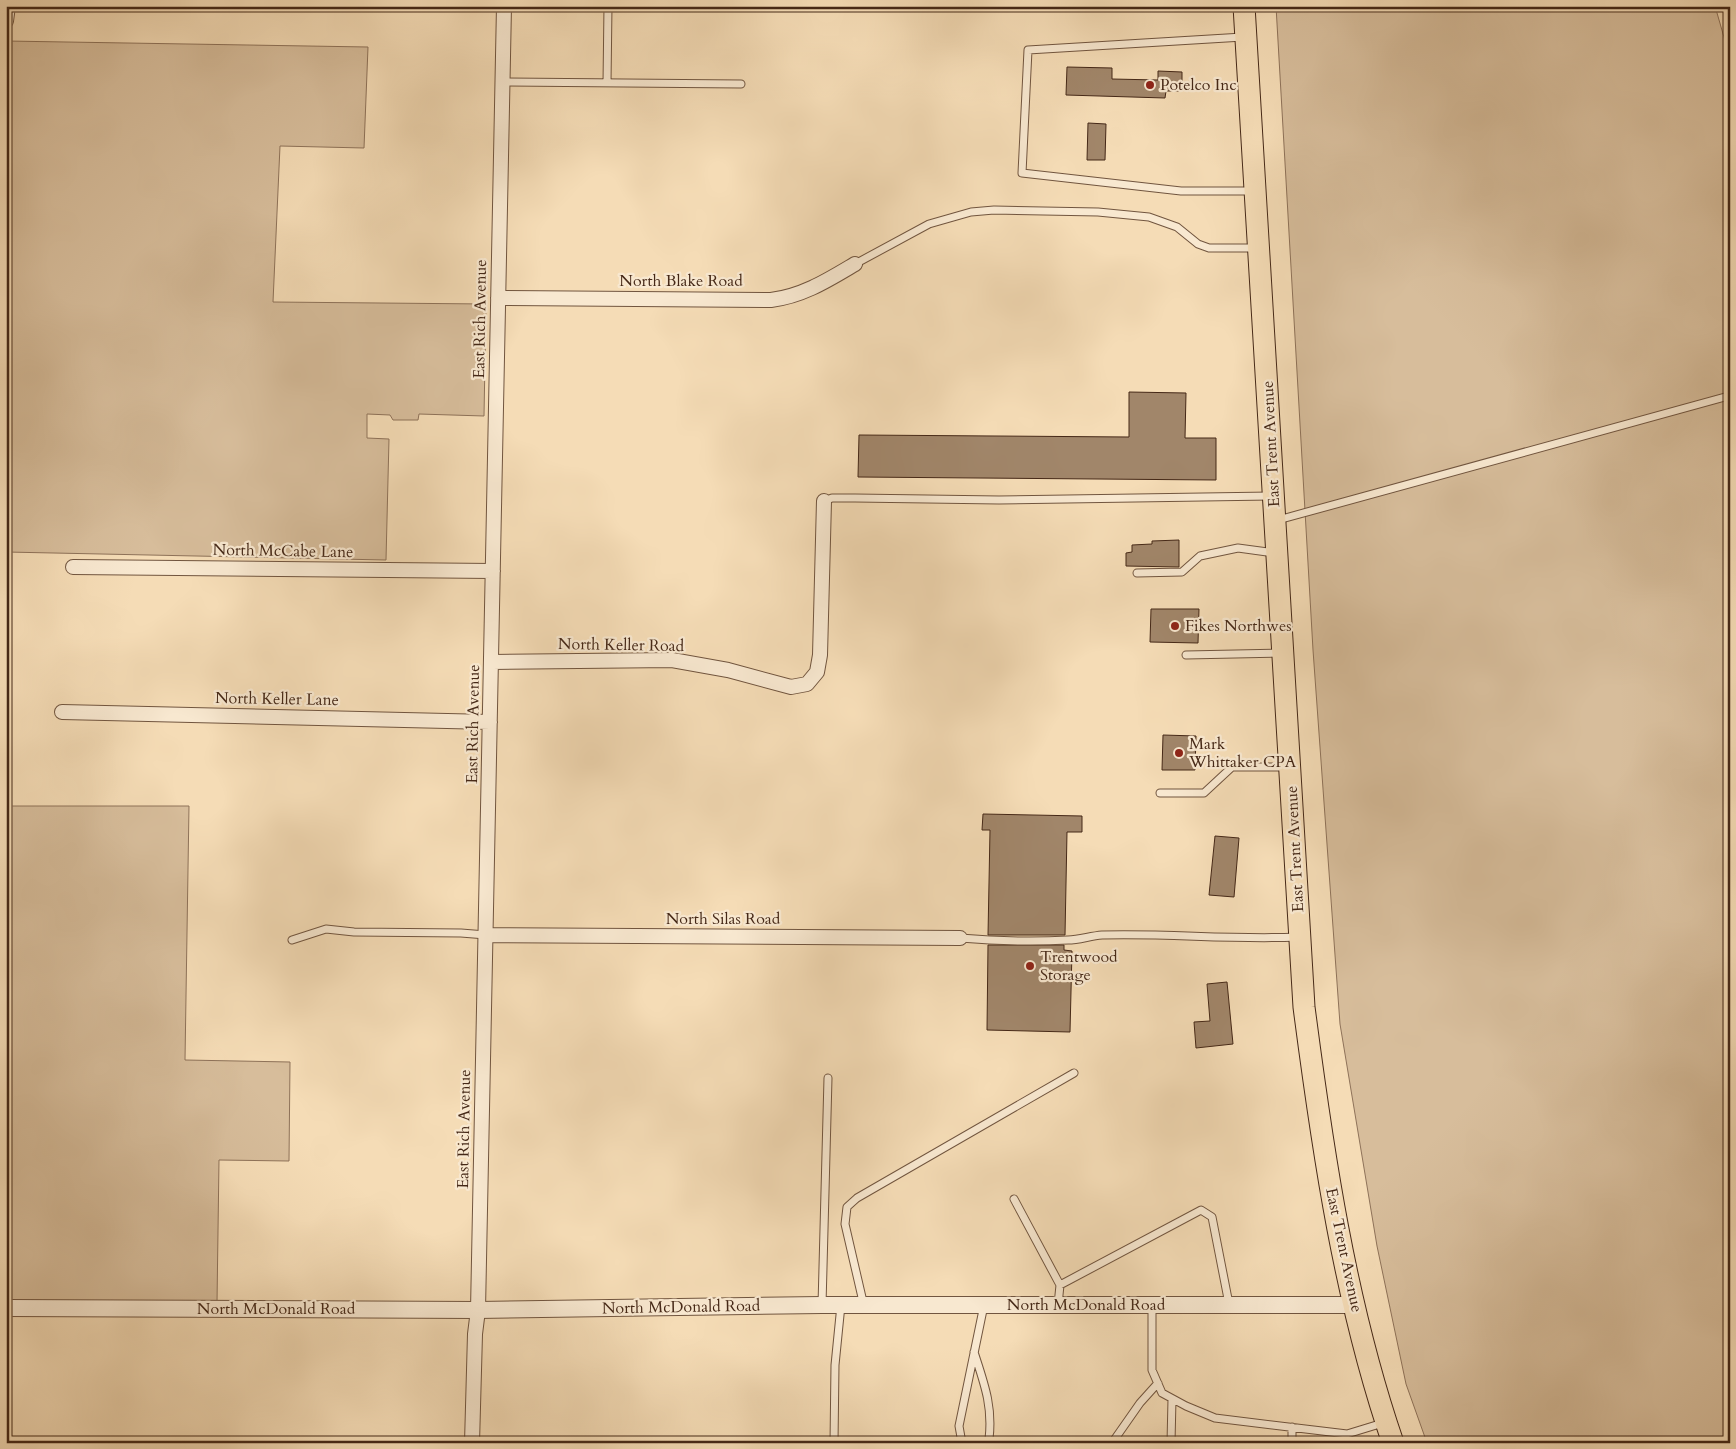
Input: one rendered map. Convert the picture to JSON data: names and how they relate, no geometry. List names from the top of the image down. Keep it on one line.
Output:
{"streets":{"main road":["East Trent Avenue"],"street":["North Blake Road","East Rich Avenue","North McCabe Lane","North Keller Road","North Keller Lane","North Silas Road","North McDonald Road"]},"crossings":[["North Blake Road","East Rich Avenue"],["East Rich Avenue","North McCabe Lane"],["East Rich Avenue","North Keller Road"],["East Rich Avenue","North Keller Lane"],["East Rich Avenue","North Silas Road"],["East Rich Avenue","North McDonald Road"],["East Trent Avenue","North McDonald Road"]],"places":["Potelco Inc","Fikes Northwes","Mark Whittaker CPA","Trentwood Storage"]}
